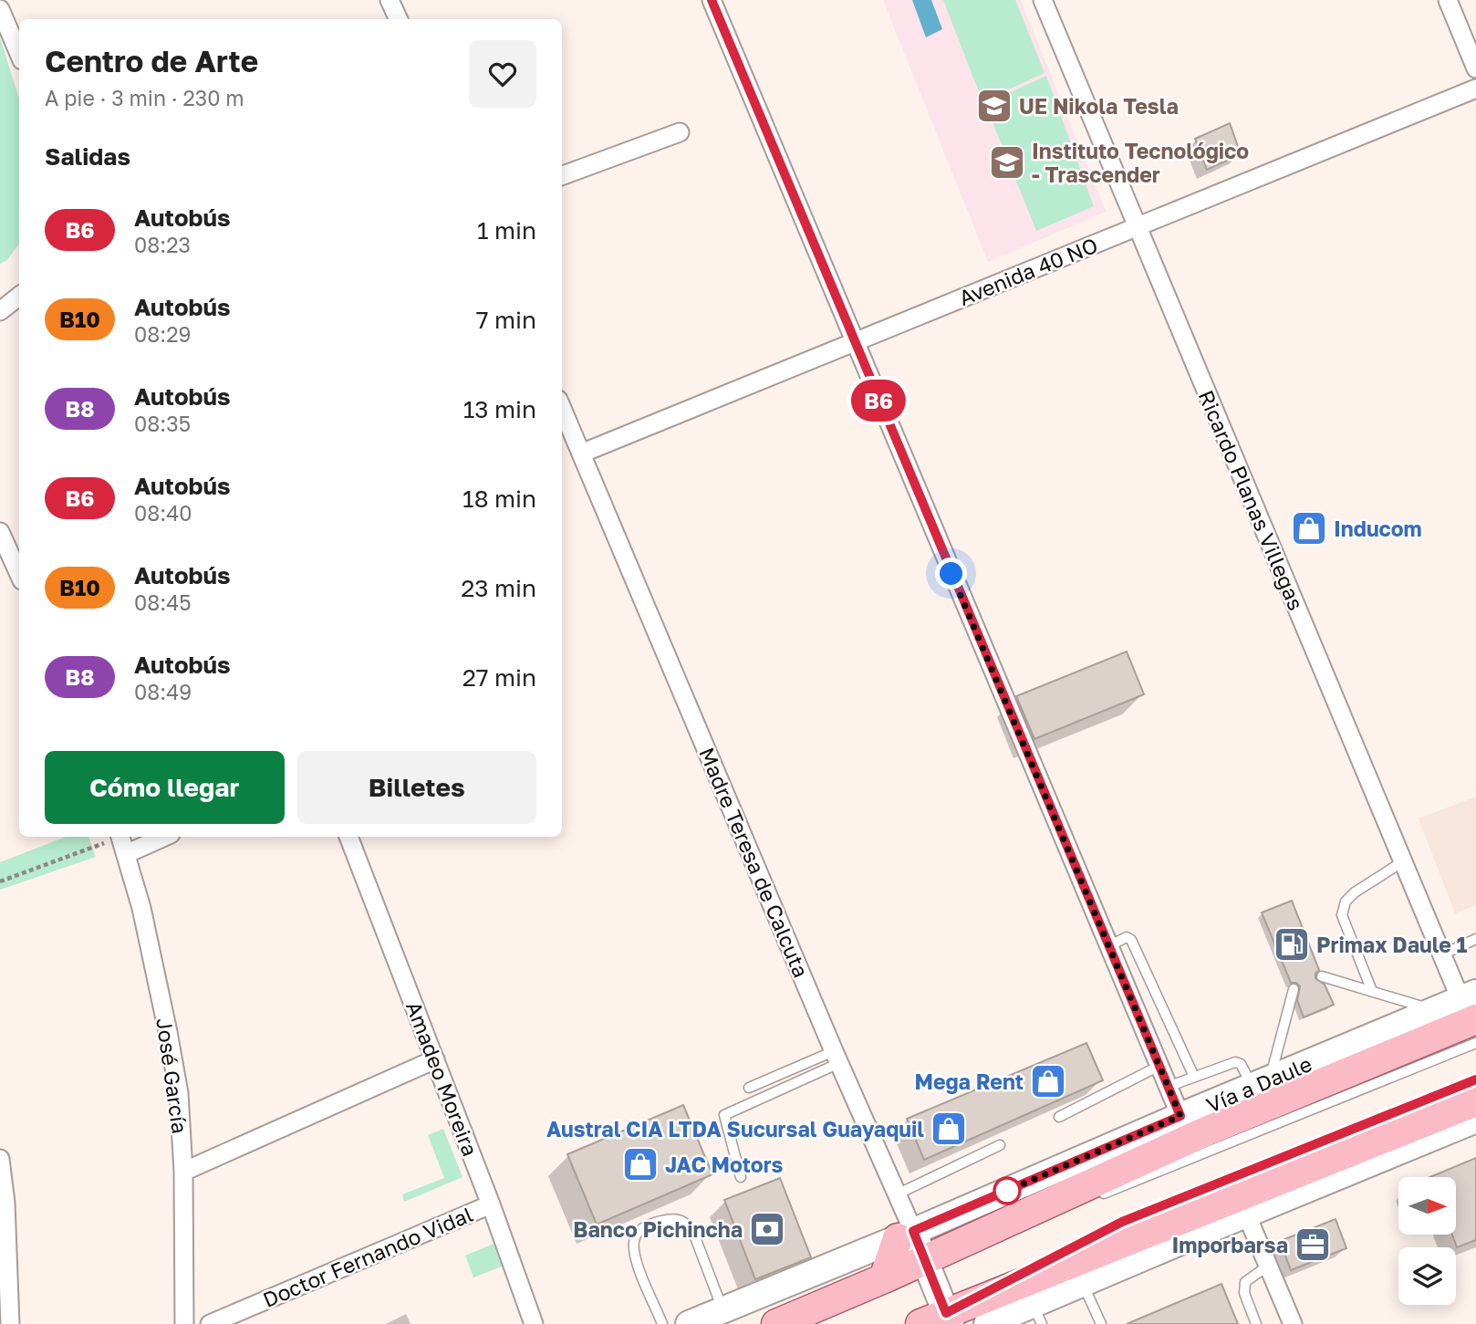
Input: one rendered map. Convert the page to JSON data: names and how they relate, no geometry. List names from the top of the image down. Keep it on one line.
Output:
{"streets":{"main road":["Madre Teresa de Calcuta","Vía a Daule"],"street":["Avenida 40 NO","Ricardo Planas Villegas","José García","Amadeo Moreira","Doctor Fernando Vidal"]},"crossings":[["Avenida 40 NO","Ricardo Planas Villegas"],["Avenida 40 NO","Madre Teresa de Calcuta"],["Ricardo Planas Villegas","Vía a Daule"],["Madre Teresa de Calcuta","Vía a Daule"],["Amadeo Moreira","Doctor Fernando Vidal"]],"places":{"school or university":["UE Nikola Tesla","Instituto Tecnológico - Trascender"],"shop":["Inducom","Mega Rent","Austral CIA LTDA Sucursal Guayaquil","JAC Motors"],"fuel station":["Primax Daule 1"],"bank":["Banco Pichincha"],"office":["Imporbarsa"]},"lines":["bus line B6"],"north":"right","page":{"on_map":"B6","heading":[["Centro de Arte","A pie · 3 min · 230 m"],"Salidas"],"list":[{"mark":"B6","name":"Autobús","note":"08:23","value":"1 min"},{"mark":"B10","name":"Autobús","note":"08:29","value":"7 min"},{"mark":"B8","name":"Autobús","note":"08:35","value":"13 min"},{"mark":"B6","name":"Autobús","note":"08:40","value":"18 min"},{"mark":"B10","name":"Autobús","note":"08:45","value":"23 min"},{"mark":"B8","name":"Autobús","note":"08:49","value":"27 min"}],"buttons":["Cómo llegar","Billetes"]}}
